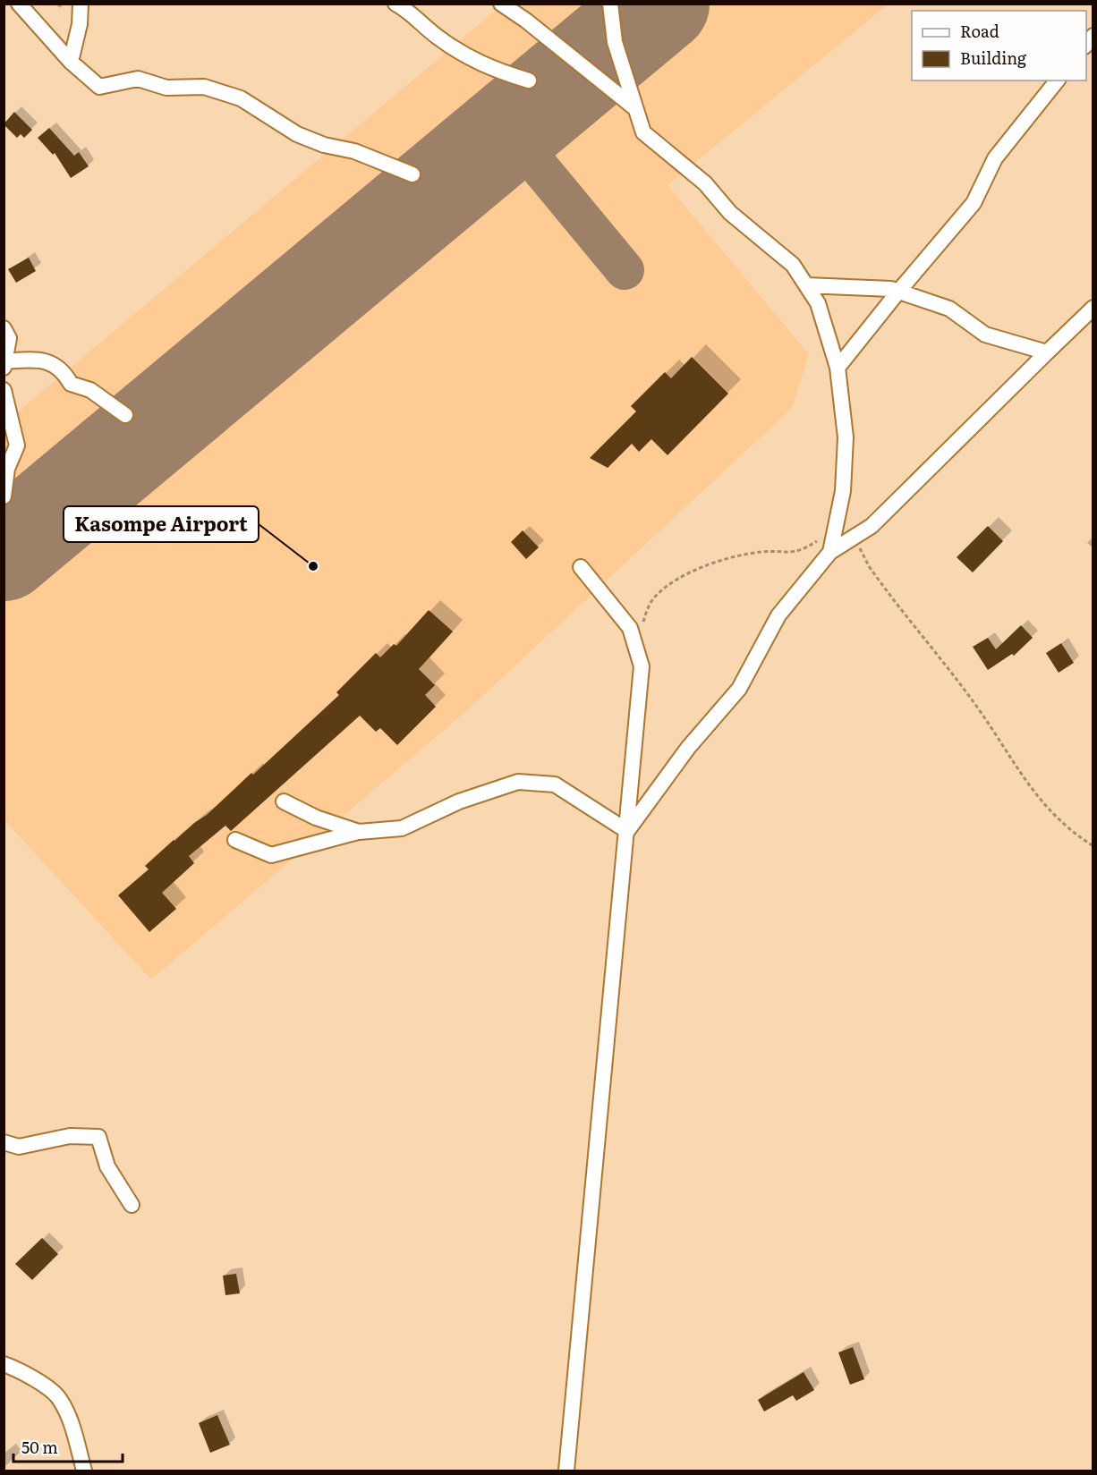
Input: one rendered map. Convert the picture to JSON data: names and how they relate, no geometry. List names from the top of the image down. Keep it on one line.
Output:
{"places":["Kasompe Airport"],"legend":["Road","Building"],"scale_bar":"50 m"}
